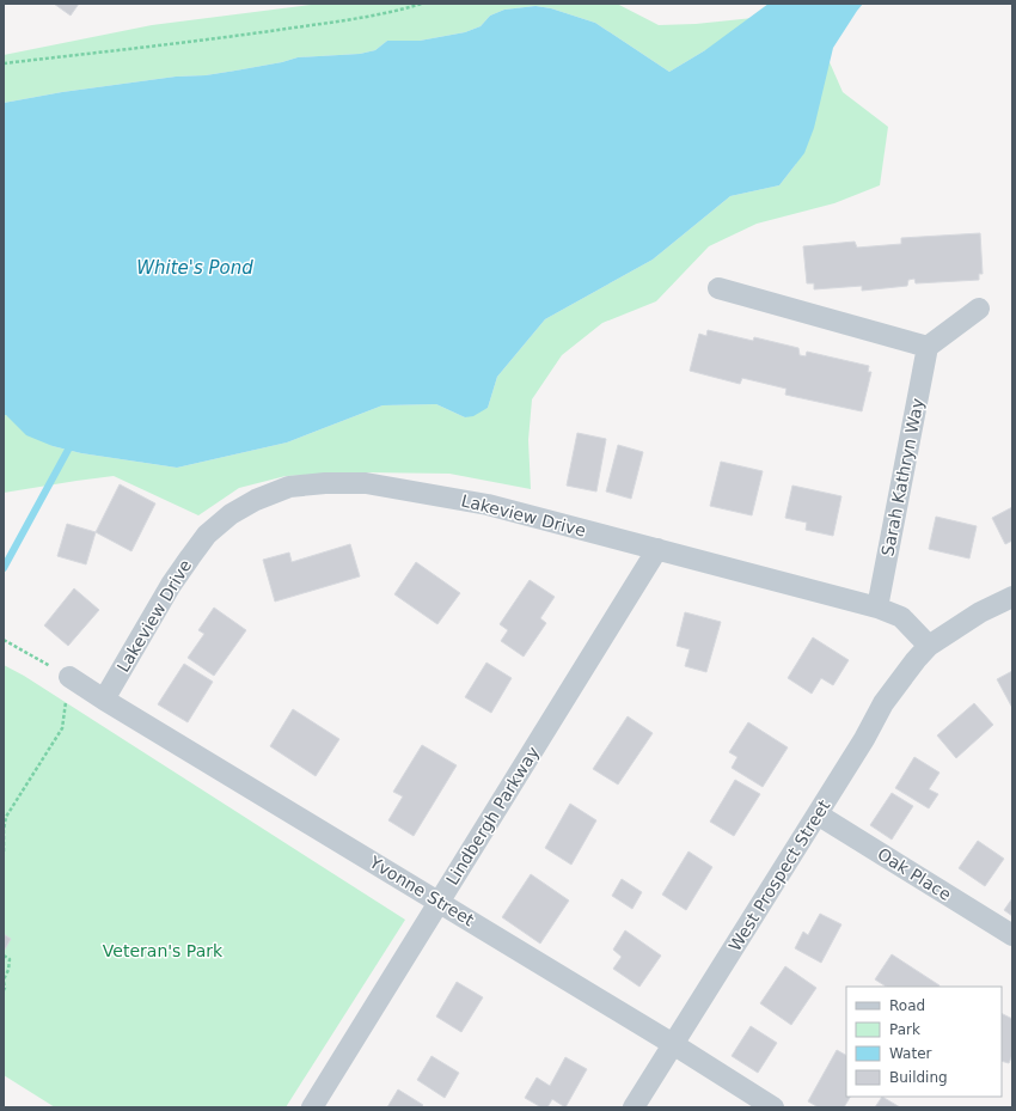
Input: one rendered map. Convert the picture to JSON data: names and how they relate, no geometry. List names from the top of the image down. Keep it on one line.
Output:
{"streets":{"street":["Sarah Kathryn Way","Lakeview Drive","Lindbergh Parkway","Oak Place","West Prospect Street","Yvonne Street"]},"crossings":[["Sarah Kathryn Way","Lakeview Drive"],["Lakeview Drive","Lindbergh Parkway"],["Lakeview Drive","West Prospect Street"],["Lakeview Drive","Yvonne Street"],["Lindbergh Parkway","Yvonne Street"],["Oak Place","West Prospect Street"],["West Prospect Street","Yvonne Street"]],"water":["White's Pond"],"parks":["Veteran's Park"],"legend":["Road","Park","Water","Building"]}
